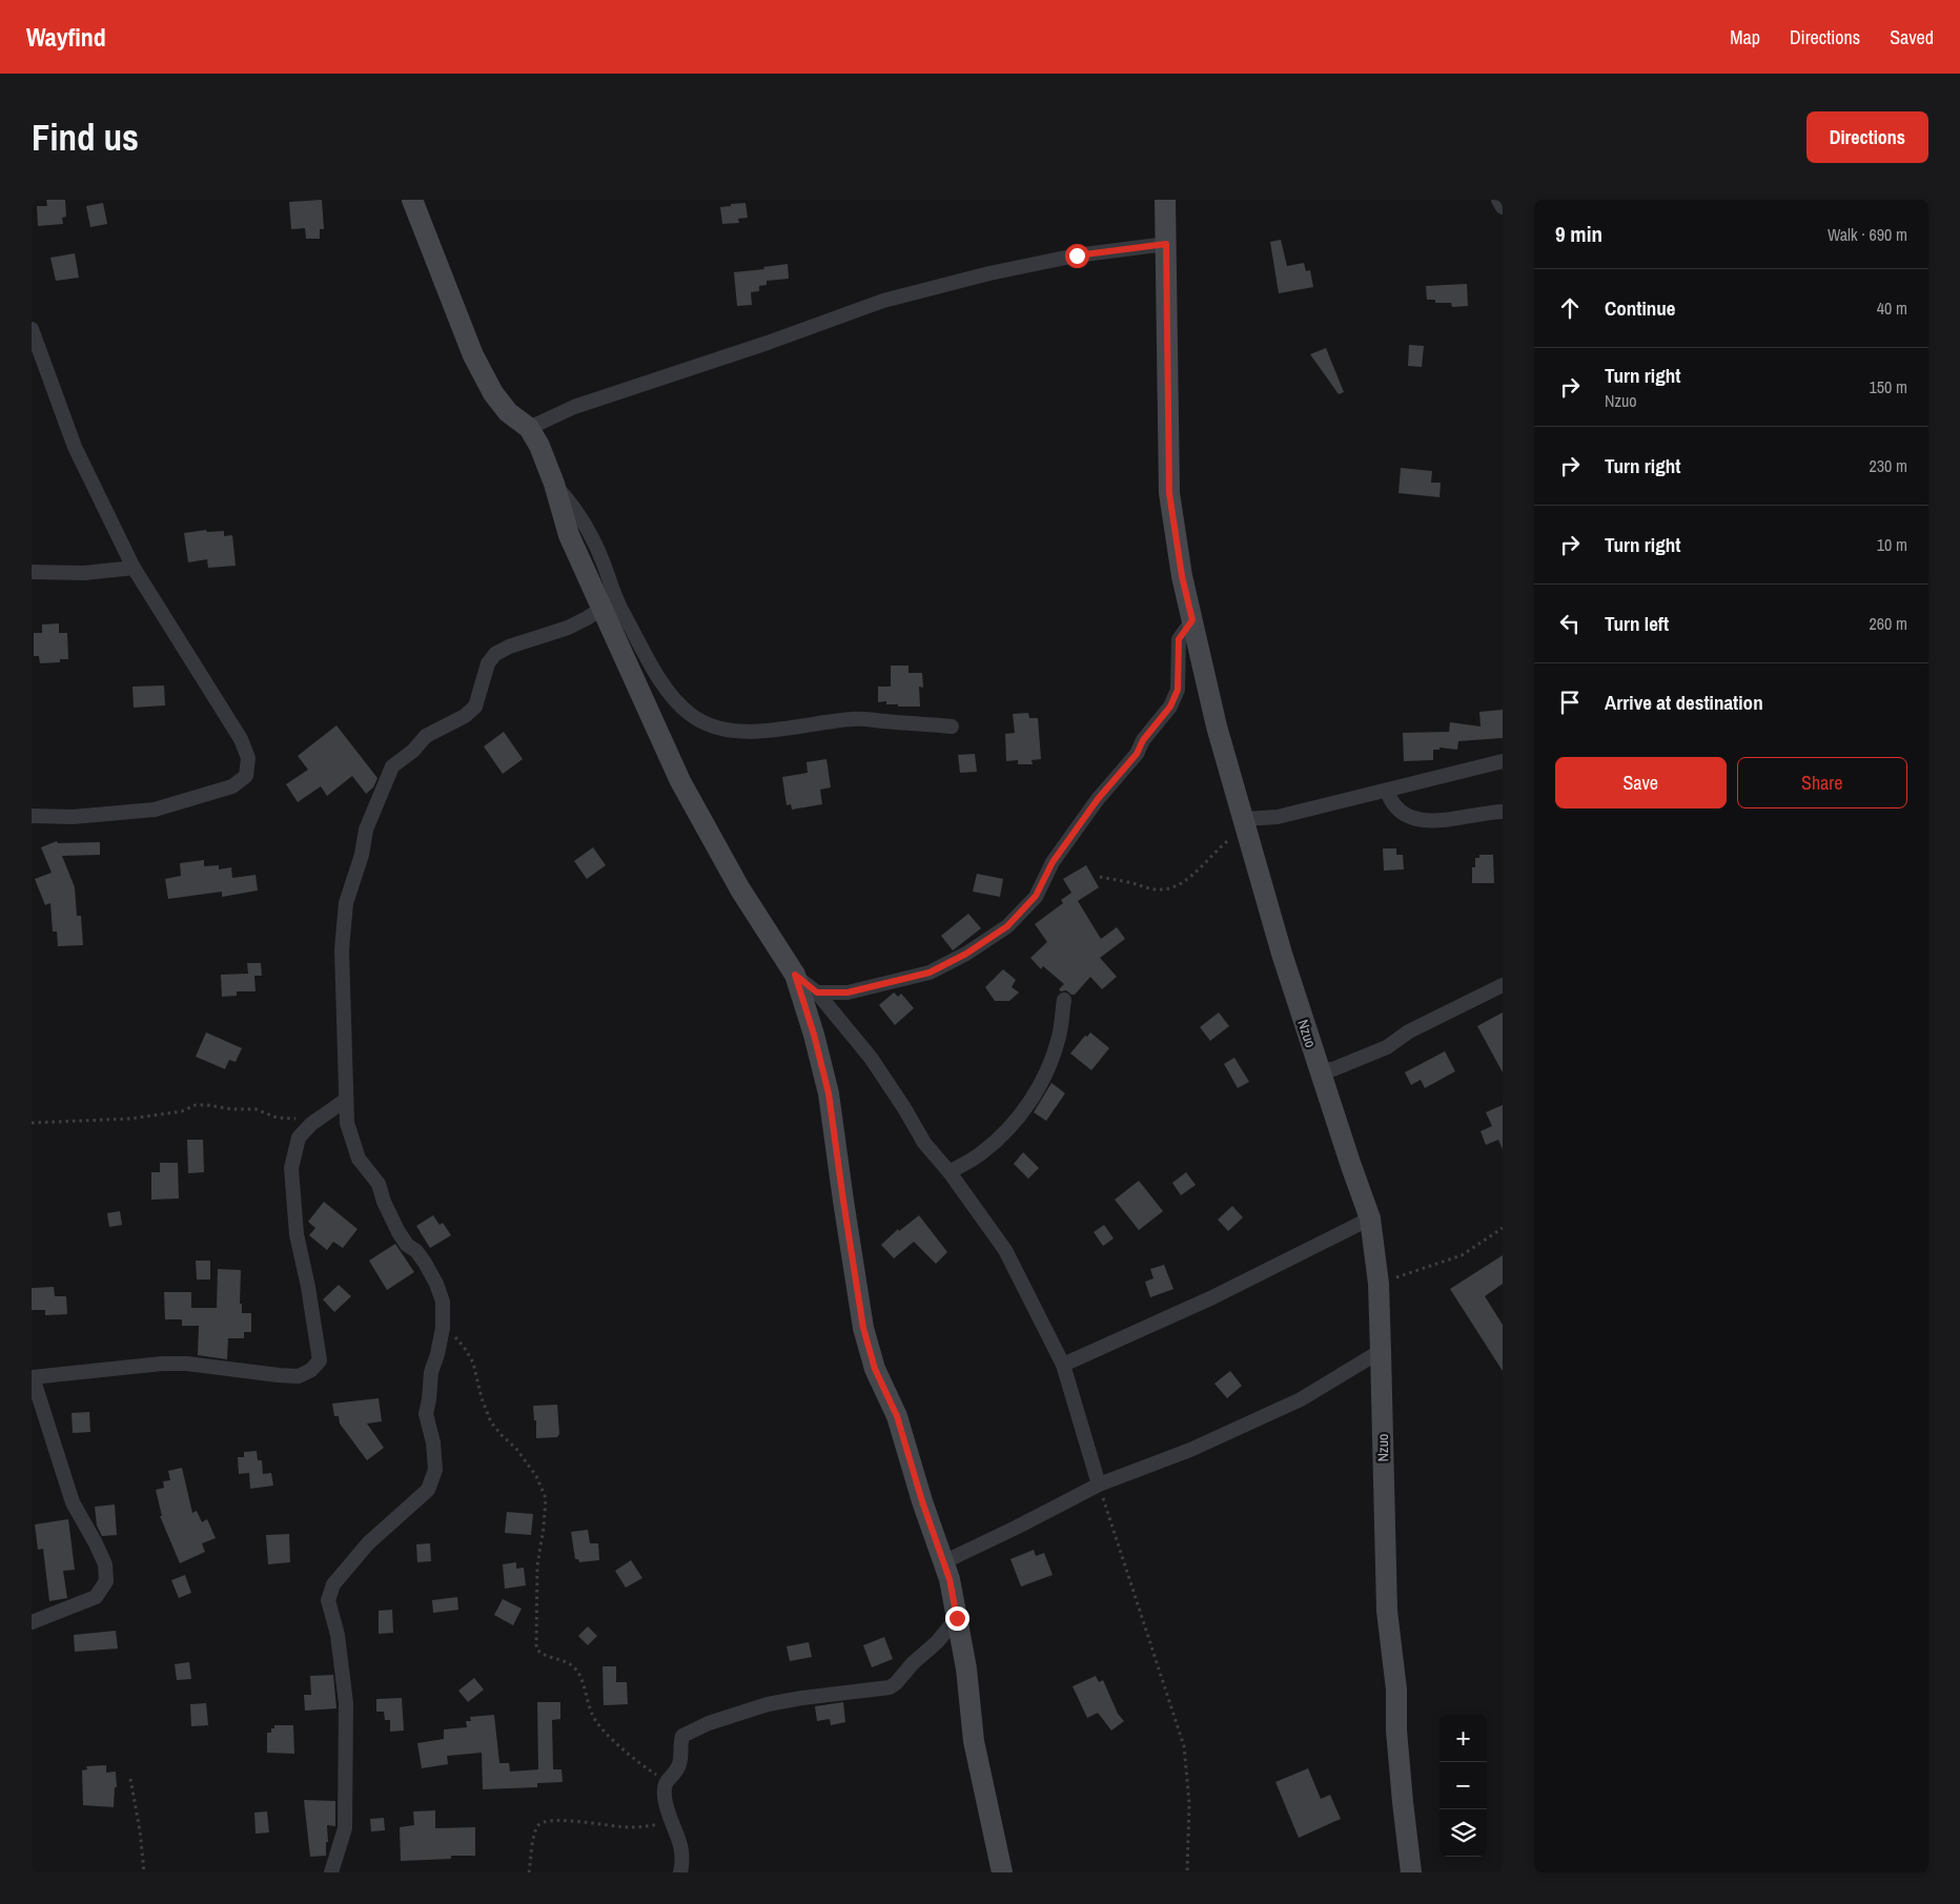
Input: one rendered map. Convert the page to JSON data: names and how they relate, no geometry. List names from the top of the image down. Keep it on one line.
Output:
{"streets":{"street":["Nzuo"]},"page":{"header":"Wayfind","nav":["Map","Directions","Saved"],"buttons":["Directions",["Save","Share"]],"title":"Find us","heading":["9 min","Walk · 690 m"],"list":[["Continue","40 m"],["Turn right","Nzuo","150 m"],["Turn right","230 m"],["Turn right","10 m"],["Turn left","260 m"],"Arrive at destination"],"map_buttons":["+","−"]}}
